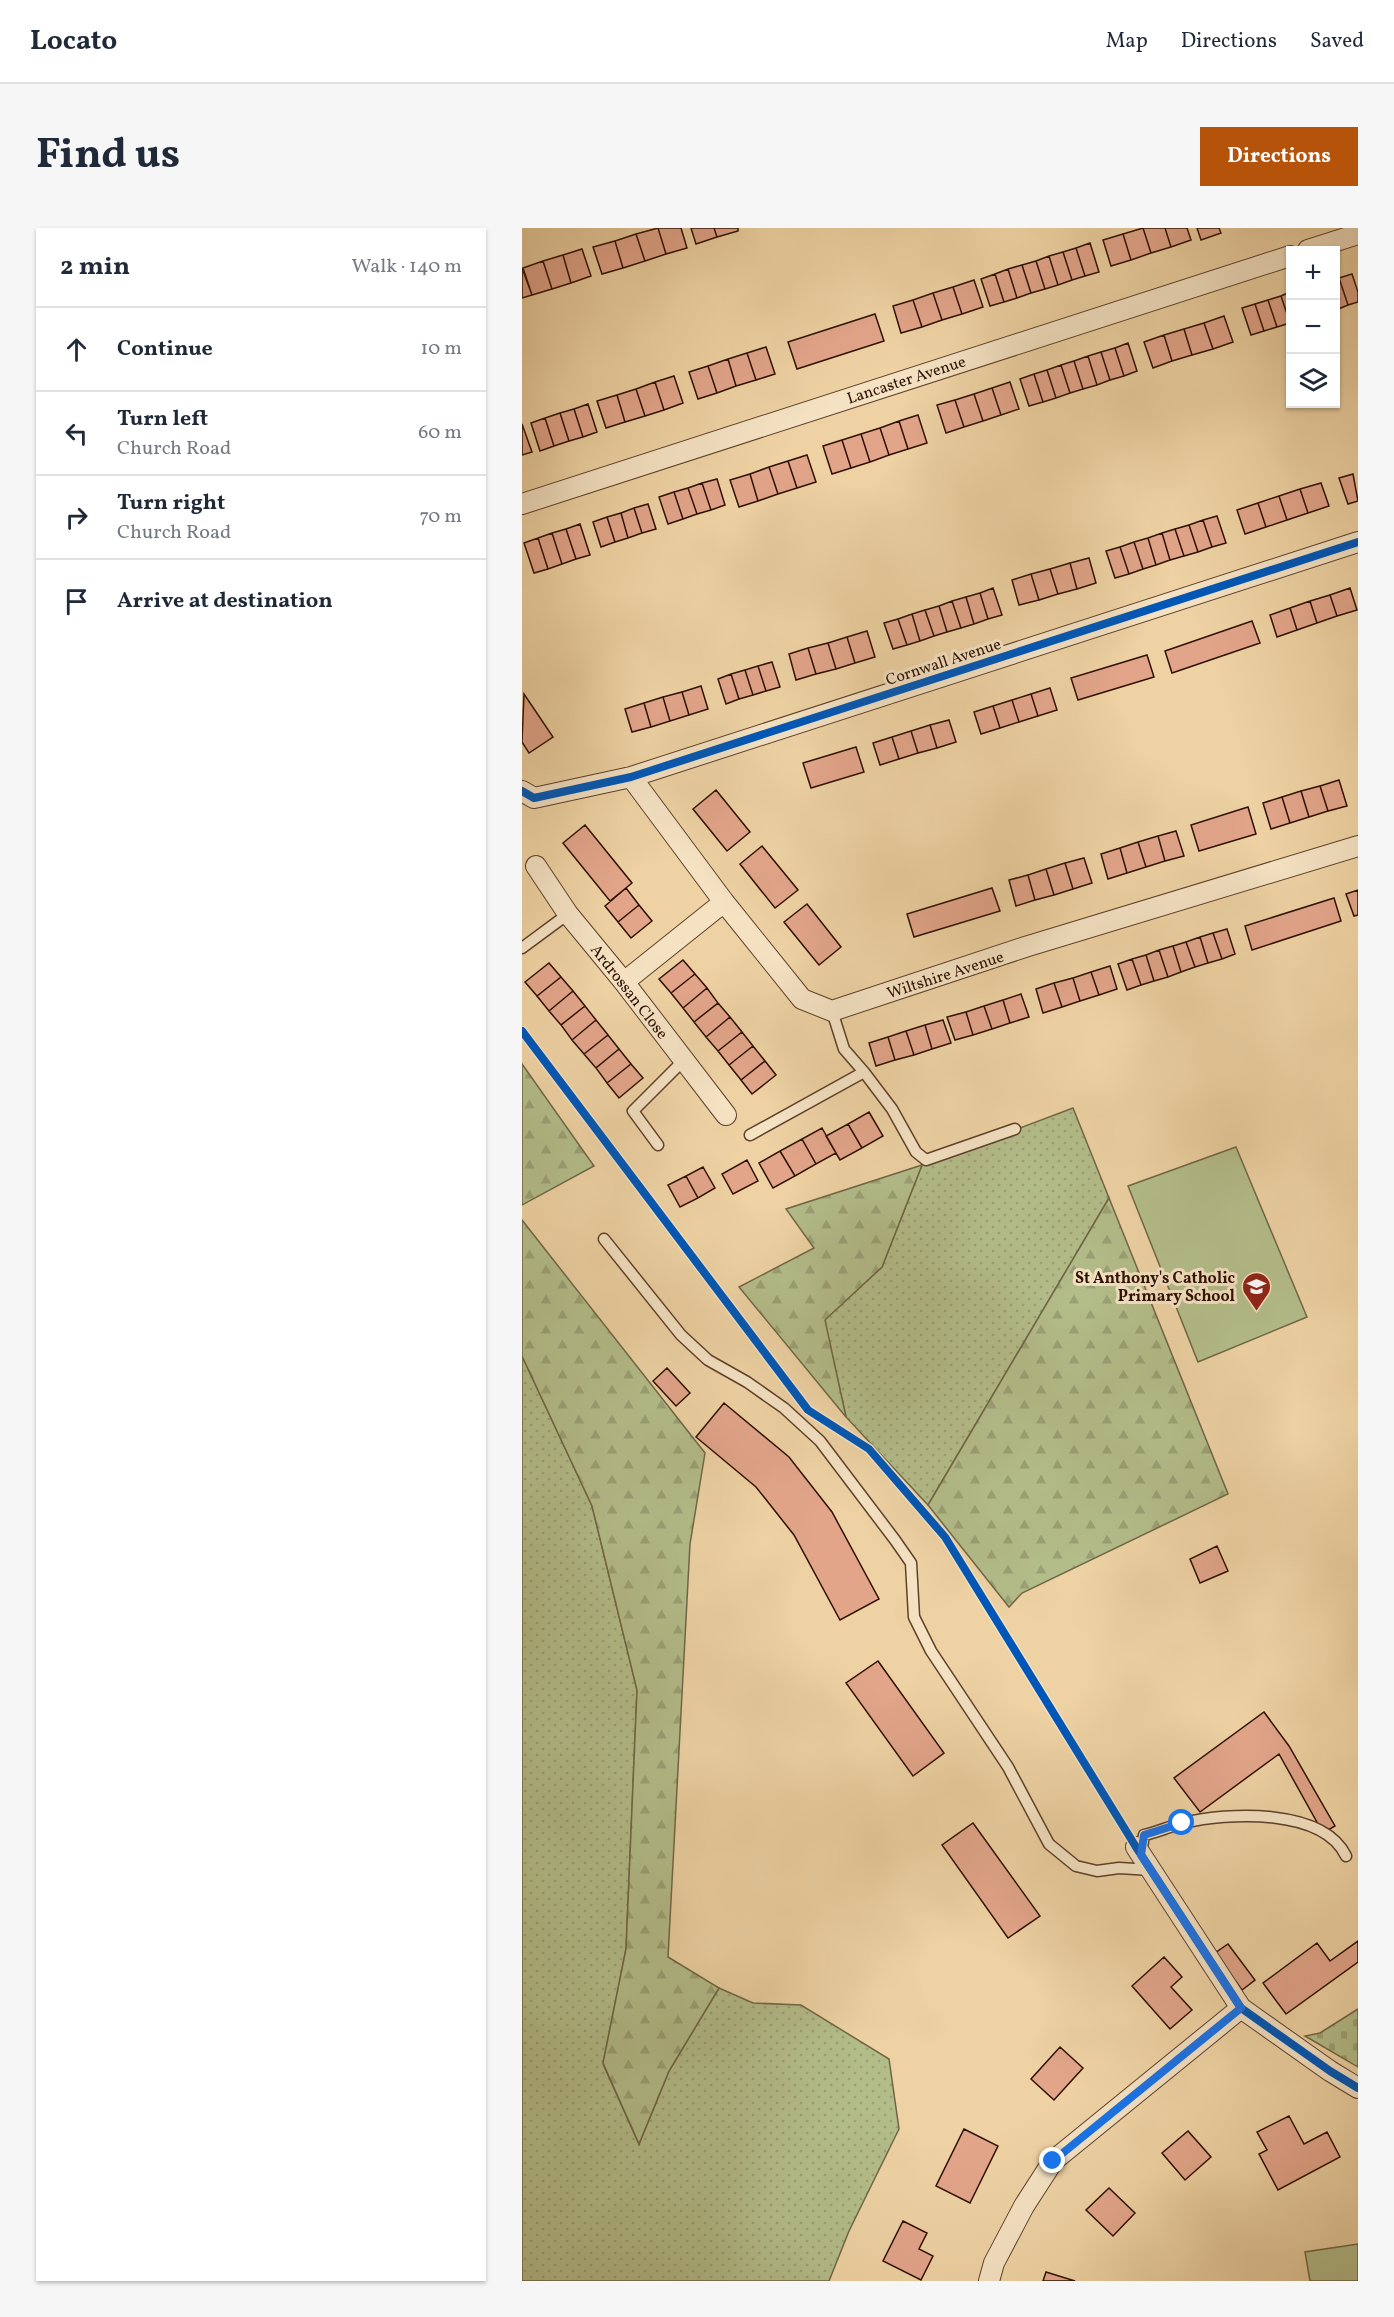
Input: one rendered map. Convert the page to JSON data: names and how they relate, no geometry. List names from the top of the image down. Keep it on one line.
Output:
{"streets":{"street":["Lancaster Avenue","Cornwall Avenue","Wiltshire Avenue","Ardrossan Close"]},"places":{"school or university":["St Anthony's Catholic Primary School"]},"page":{"header":"Locato","nav":["Map","Directions","Saved"],"title":"Find us","buttons":"Directions","heading":["2 min","Walk · 140 m"],"map_buttons":["+","−"],"list":[["Continue","10 m"],["Turn left","Church Road","60 m"],["Turn right","Church Road","70 m"],"Arrive at destination"]}}
